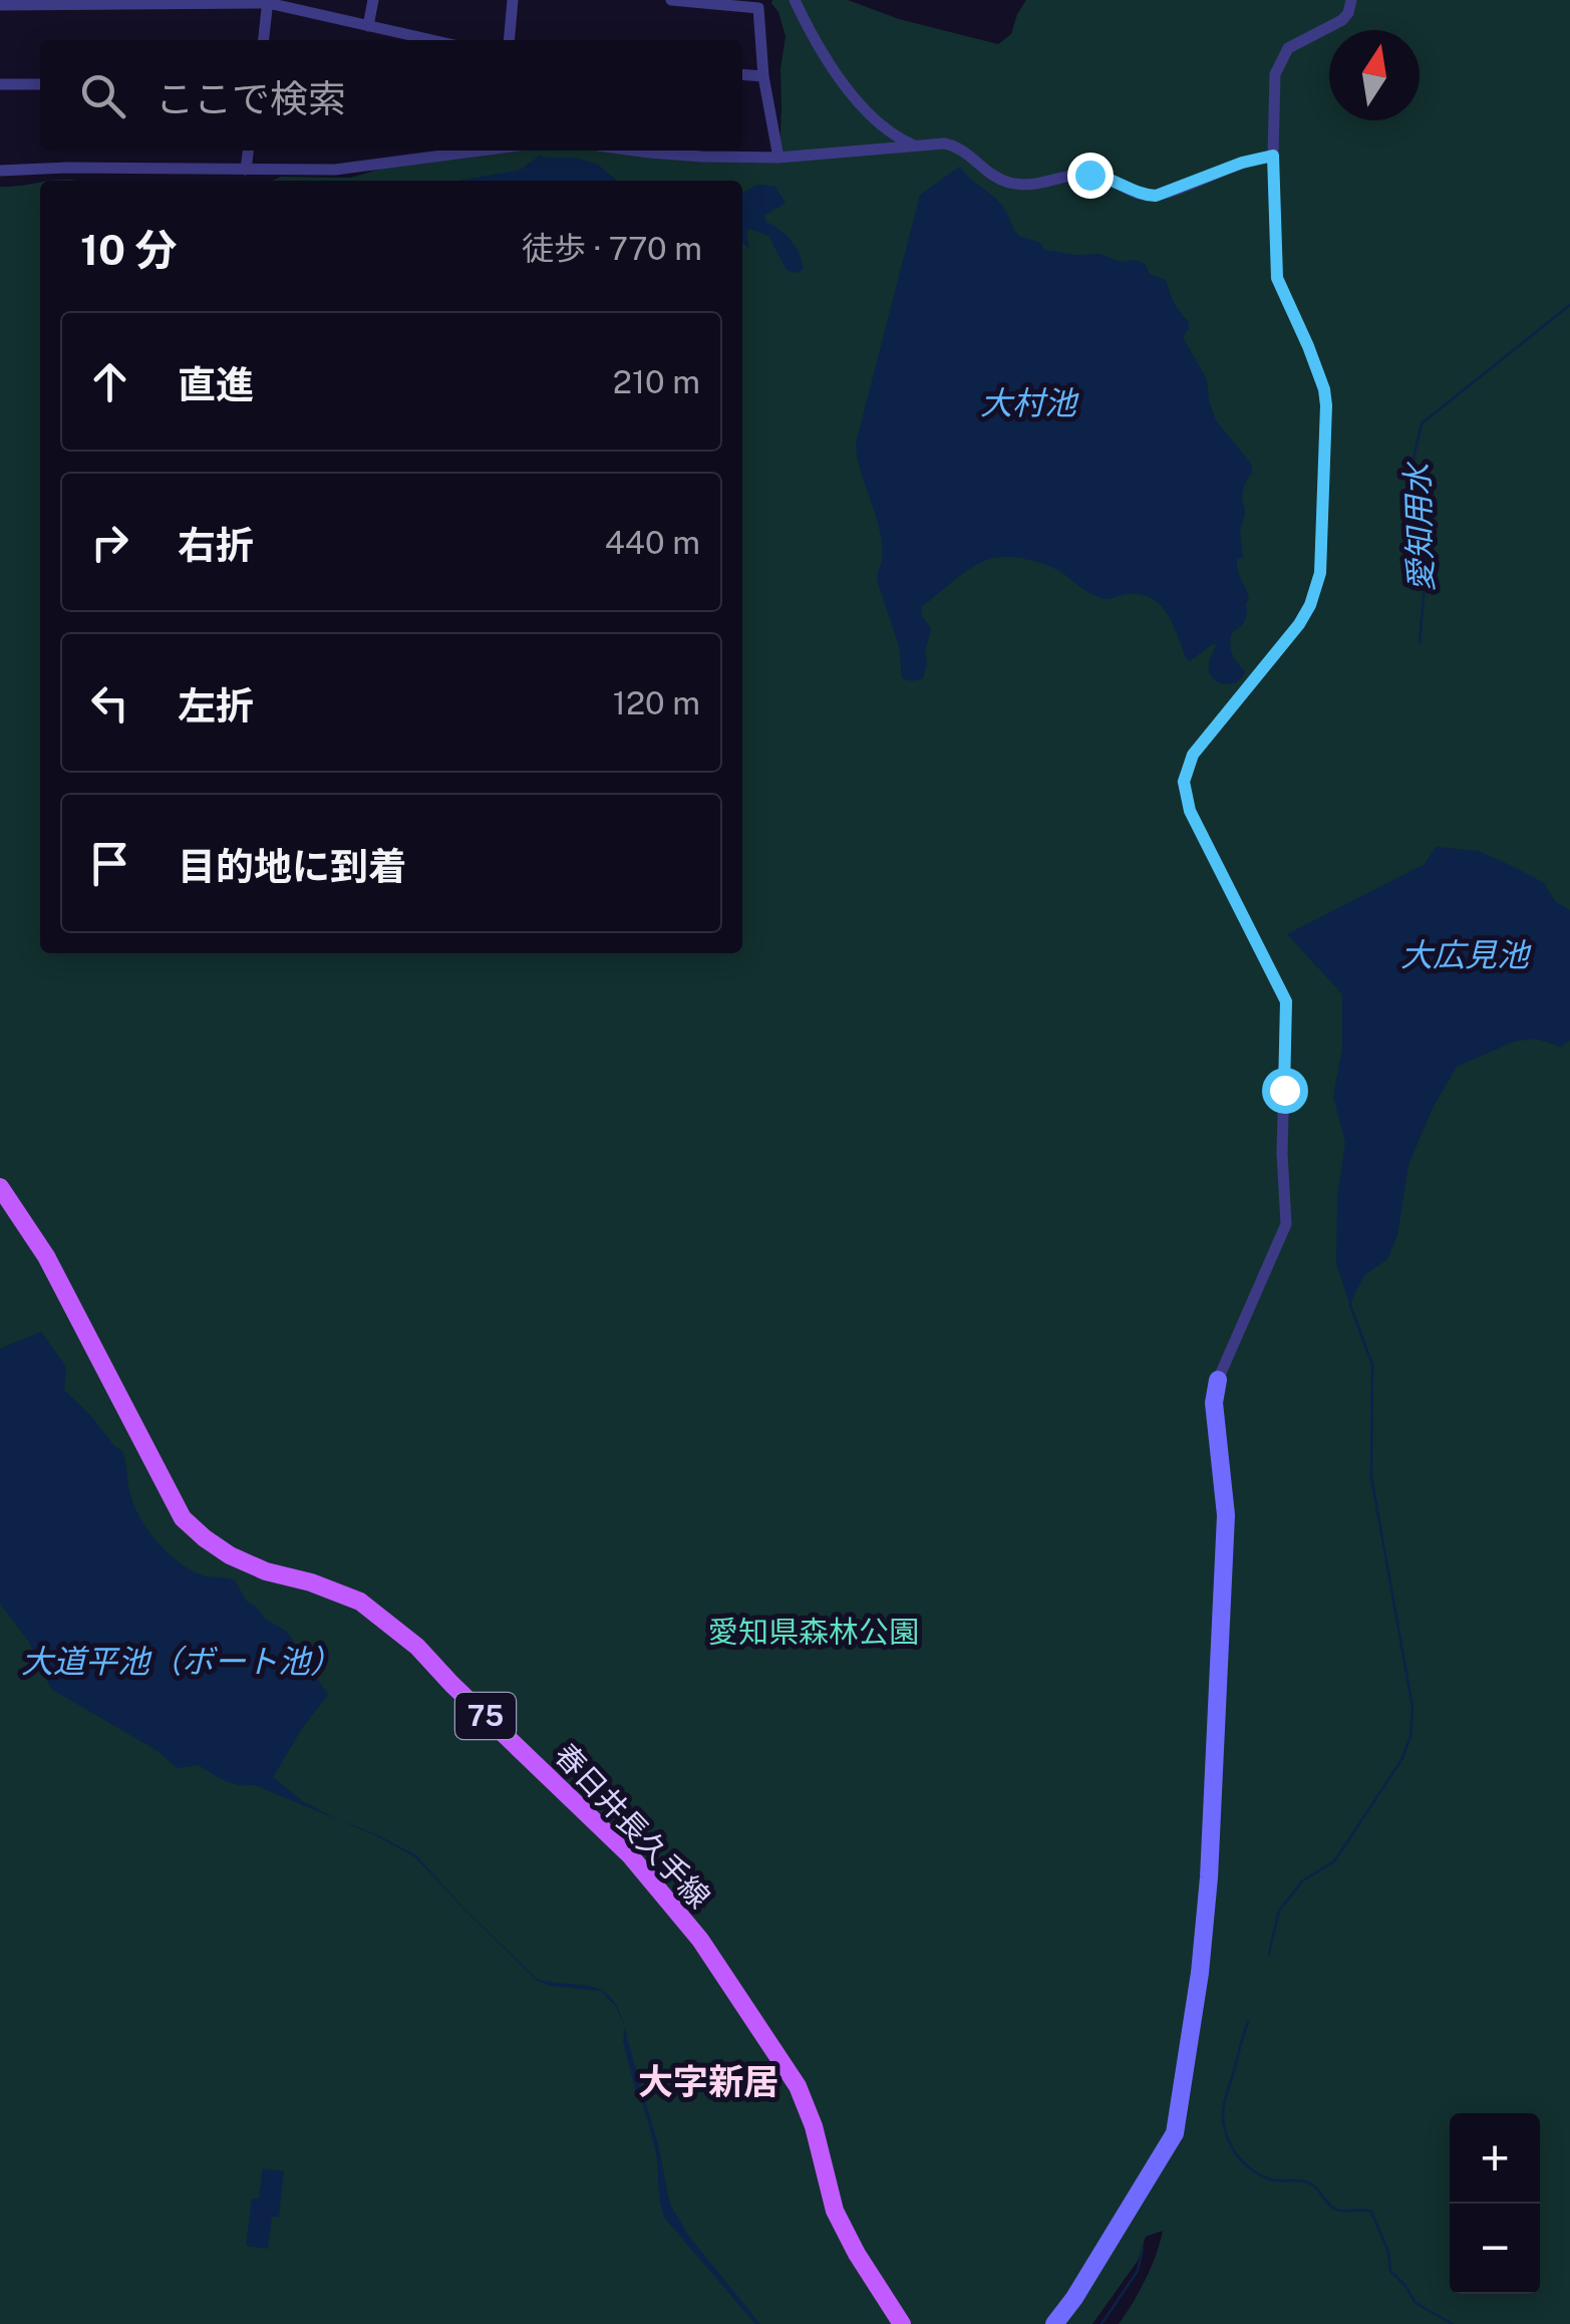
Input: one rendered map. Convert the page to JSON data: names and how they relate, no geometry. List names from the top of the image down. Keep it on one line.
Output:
{"streets":{"main road":["75","春日井長久手線"]},"districts":["大字新居"],"water":["大村池","愛知用水","大広見池","大道平池（ボート池）"],"parks":["愛知県森林公園"],"north":"top","page":{"search":"ここで検索","heading":["10 分","徒歩 · 770 m"],"list":[["直進","210 m"],["右折","440 m"],["左折","120 m"],"目的地に到着"],"map_buttons":["+","−"]}}
